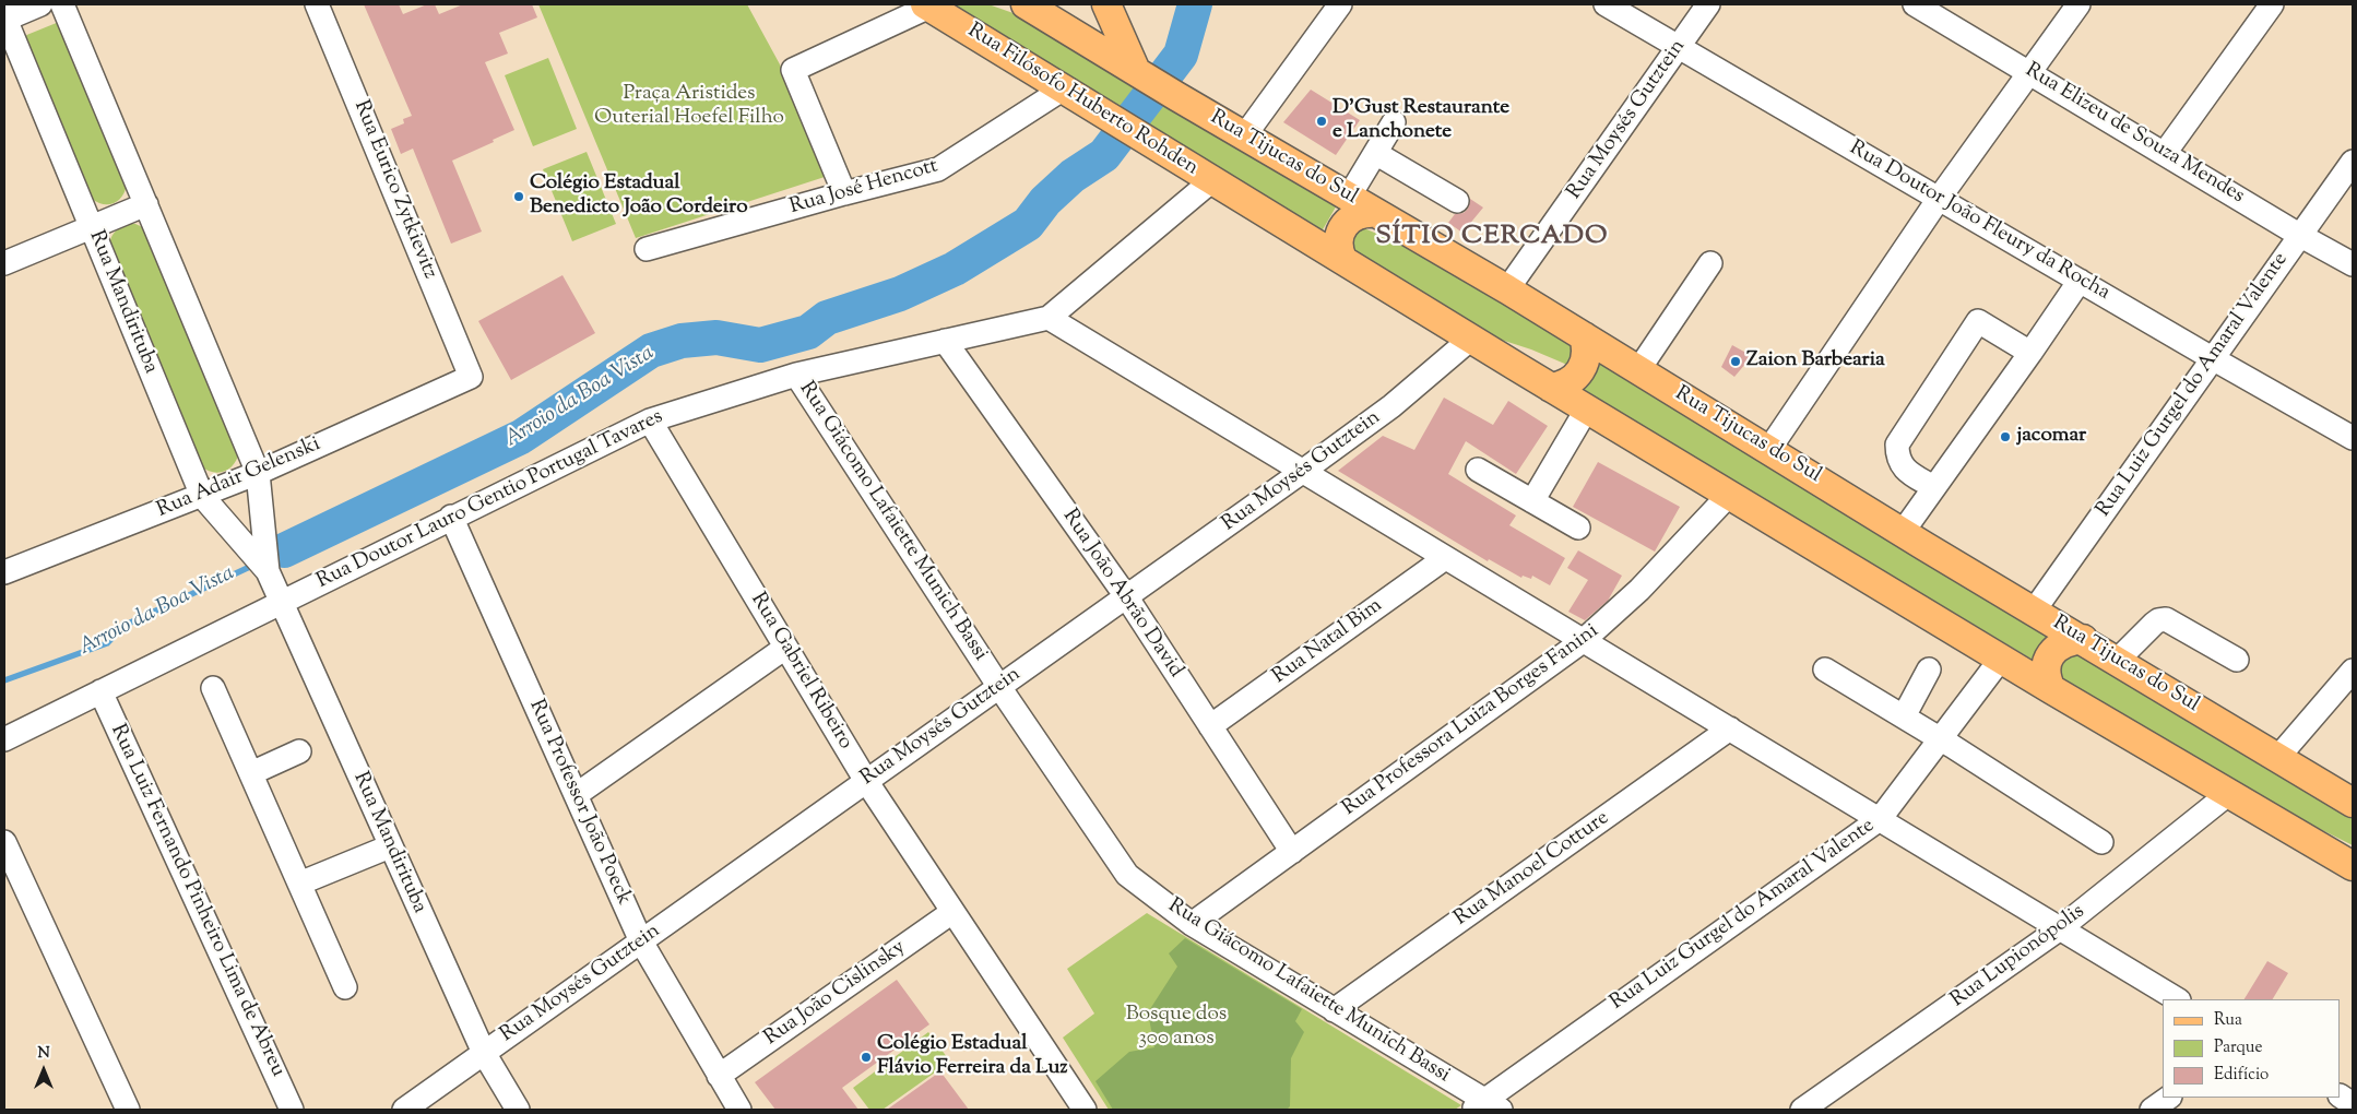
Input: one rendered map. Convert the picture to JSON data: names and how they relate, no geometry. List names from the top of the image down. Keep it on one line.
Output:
{"streets":{"main road":["Rua Filósofo Huberto Rohden","Rua Tijucas do Sul"],"street":["Rua Moysés Gutztein","Rua Elizeu de Souza Mendes","Rua José Hencott","Rua Eurico Zytkievitz","Rua Doutor João Fleury da Rocha","Rua Mandirituba","Rua Luiz Gurgel do Amaral Valente","Rua Adair Gelenski","Rua Doutor Lauro Gentio Portugal Tavares","Rua Giácomo Lafaiette Munich Bassi","Rua João Abrão David","Rua Natal Bim","Rua Gabriel Ribeiro","Rua Professora Luiza Borges Fanini","Rua Professor João Poeck","Rua Manoel Cotture","Rua Luiz Fernando Pinheiro Lima de Abreu","Rua Lupionópolis","Rua João Cislinsky"]},"crossings":[["Rua Filósofo Huberto Rohden","Rua José Hencott"],["Rua Filósofo Huberto Rohden","Rua Doutor Lauro Gentio Portugal Tavares"],["Rua Moysés Gutztein","Rua Tijucas do Sul"],["Rua Moysés Gutztein","Rua Doutor João Fleury da Rocha"],["Rua Moysés Gutztein","Rua Mandirituba"],["Rua Moysés Gutztein","Rua Giácomo Lafaiette Munich Bassi"],["Rua Moysés Gutztein","Rua João Abrão David"],["Rua Moysés Gutztein","Rua Gabriel Ribeiro"],["Rua Moysés Gutztein","Rua Professor João Poeck"],["Rua Elizeu de Souza Mendes","Rua Luiz Gurgel do Amaral Valente"],["Rua Tijucas do Sul","Rua Luiz Gurgel do Amaral Valente"],["Rua Eurico Zytkievitz","Rua Adair Gelenski"],["Rua Doutor João Fleury da Rocha","Rua Luiz Gurgel do Amaral Valente"],["Rua Mandirituba","Rua Adair Gelenski"],["Rua Mandirituba","Rua Doutor Lauro Gentio Portugal Tavares"],["Rua Luiz Gurgel do Amaral Valente","Rua Giácomo Lafaiette Munich Bassi"],["Rua Doutor Lauro Gentio Portugal Tavares","Rua Giácomo Lafaiette Munich Bassi"],["Rua Doutor Lauro Gentio Portugal Tavares","Rua João Abrão David"],["Rua Doutor Lauro Gentio Portugal Tavares","Rua Gabriel Ribeiro"],["Rua Doutor Lauro Gentio Portugal Tavares","Rua Professor João Poeck"],["Rua Doutor Lauro Gentio Portugal Tavares","Rua Luiz Fernando Pinheiro Lima de Abreu"],["Rua Giácomo Lafaiette Munich Bassi","Rua Professora Luiza Borges Fanini"],["Rua Giácomo Lafaiette Munich Bassi","Rua Manoel Cotture"],["Rua João Abrão David","Rua Natal Bim"],["Rua João Abrão David","Rua Professora Luiza Borges Fanini"],["Rua Gabriel Ribeiro","Rua João Cislinsky"],["Rua Professor João Poeck","Rua João Cislinsky"]],"districts":["SÍTIO CERCADO"],"water":["Arroio da Boa Vista"],"parks":["Praça Aristides Outerial Hoefel Filho","Bosque dos 300 anos"],"places":["D'Gust Restaurante e Lanchonete","Colégio Estadual Benedicto João Cordeiro","Zaion Barbearia","jacomar","Colégio Estadual Flávio Ferreira da Luz"],"legend":["Rua","Parque","Edifício"],"north":"top"}
